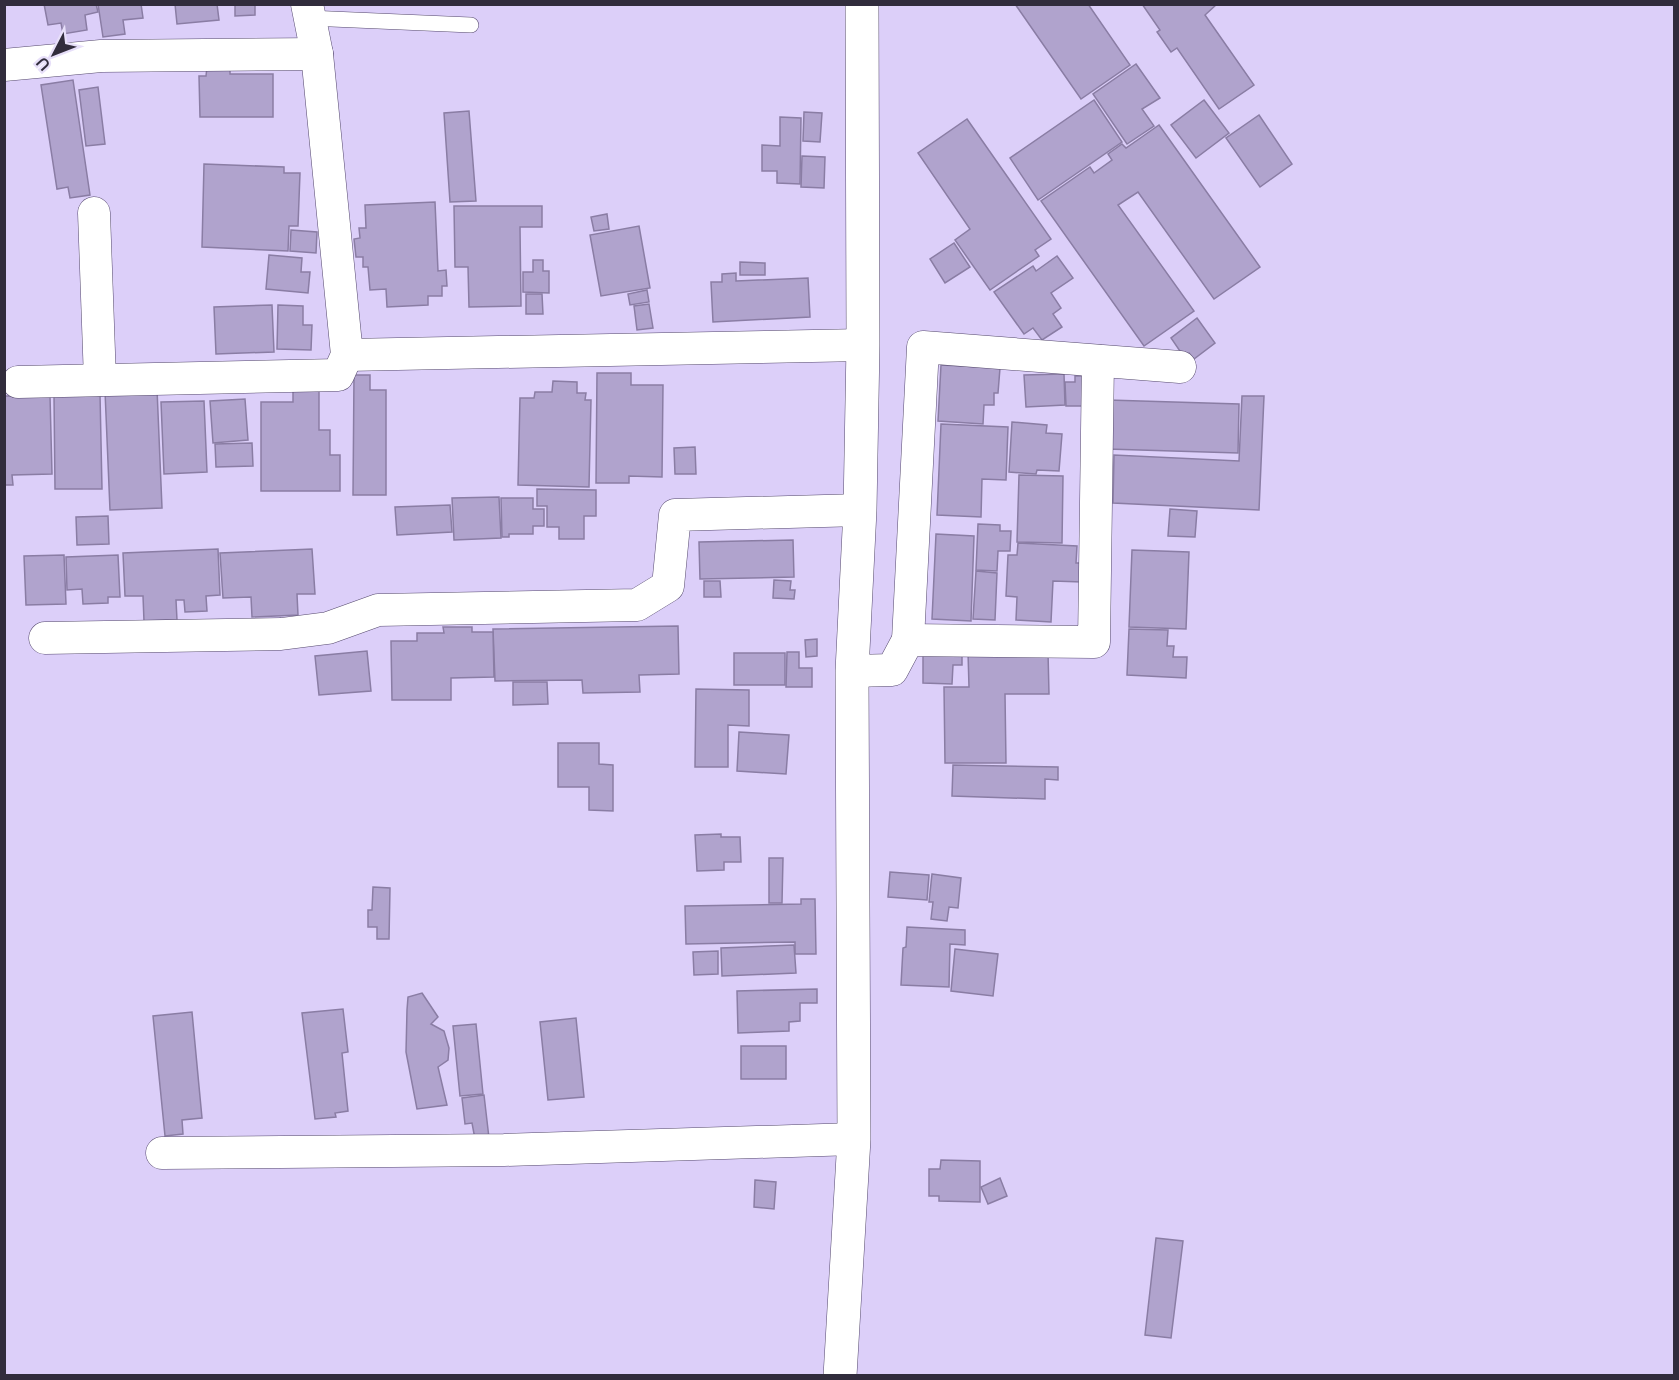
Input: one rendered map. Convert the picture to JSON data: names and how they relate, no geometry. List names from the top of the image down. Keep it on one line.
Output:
{"north":"bottom left"}
